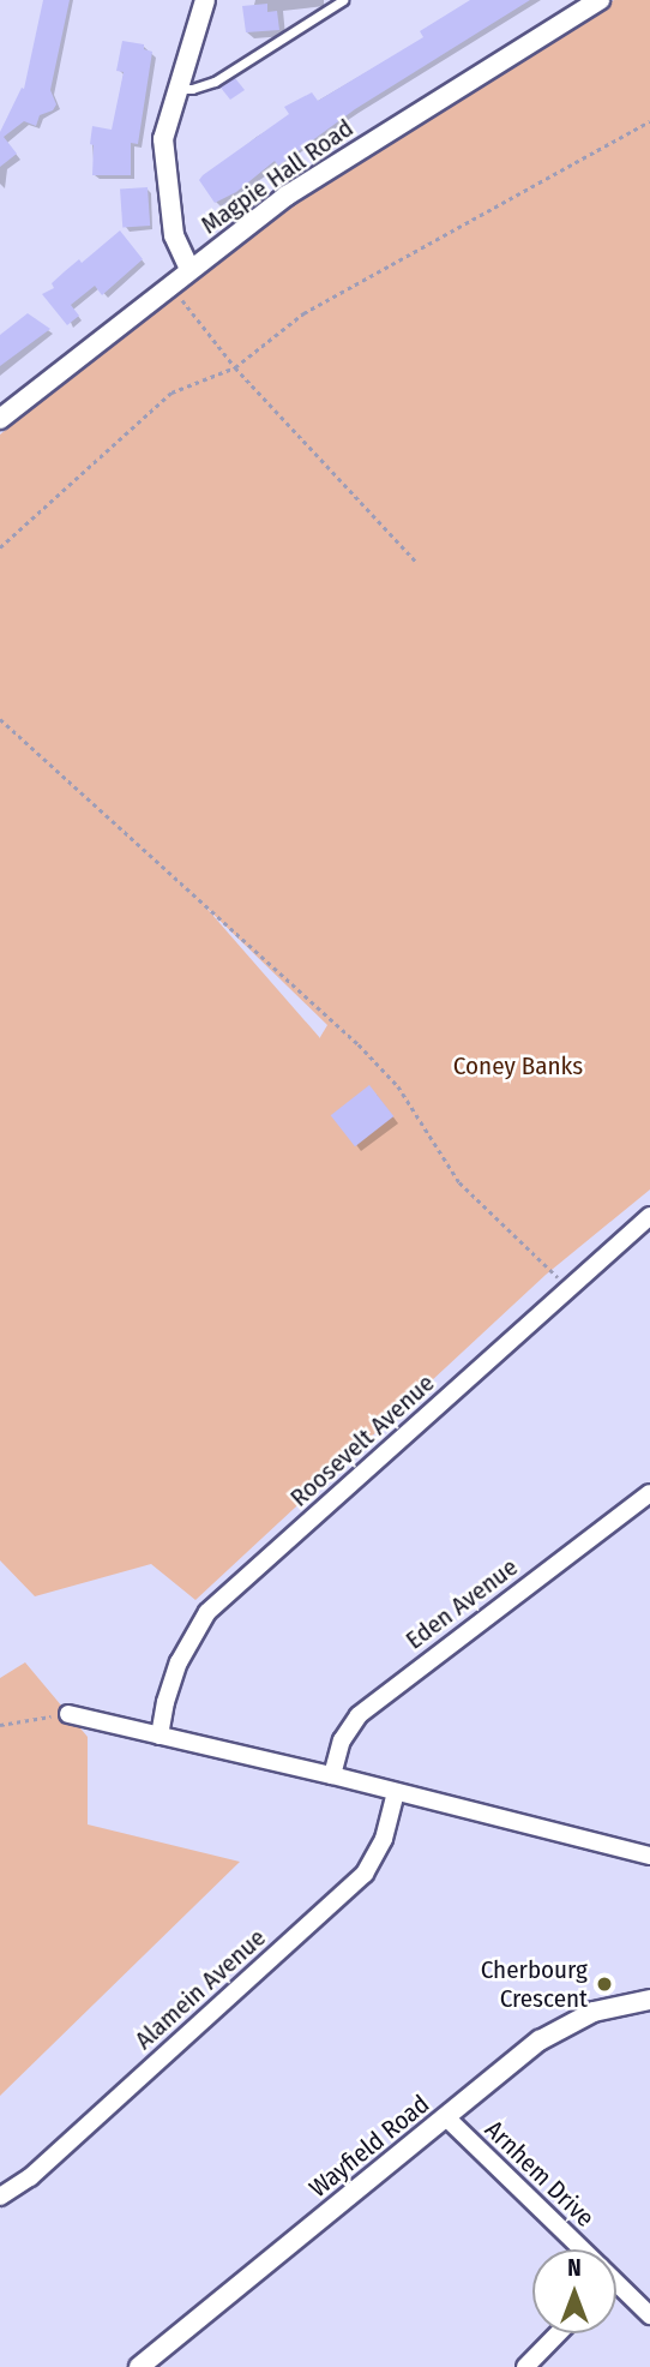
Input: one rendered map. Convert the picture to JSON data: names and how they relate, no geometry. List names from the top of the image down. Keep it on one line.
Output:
{"streets":{"street":["Magpie Hall Road","Roosevelt Avenue","Eden Avenue","Alamein Avenue","Wayfield Road","Arnhem Drive"]},"crossings":[["Wayfield Road","Arnhem Drive"]],"parks":["Coney Banks"],"places":["Cherbourg Crescent"],"north":"top"}
